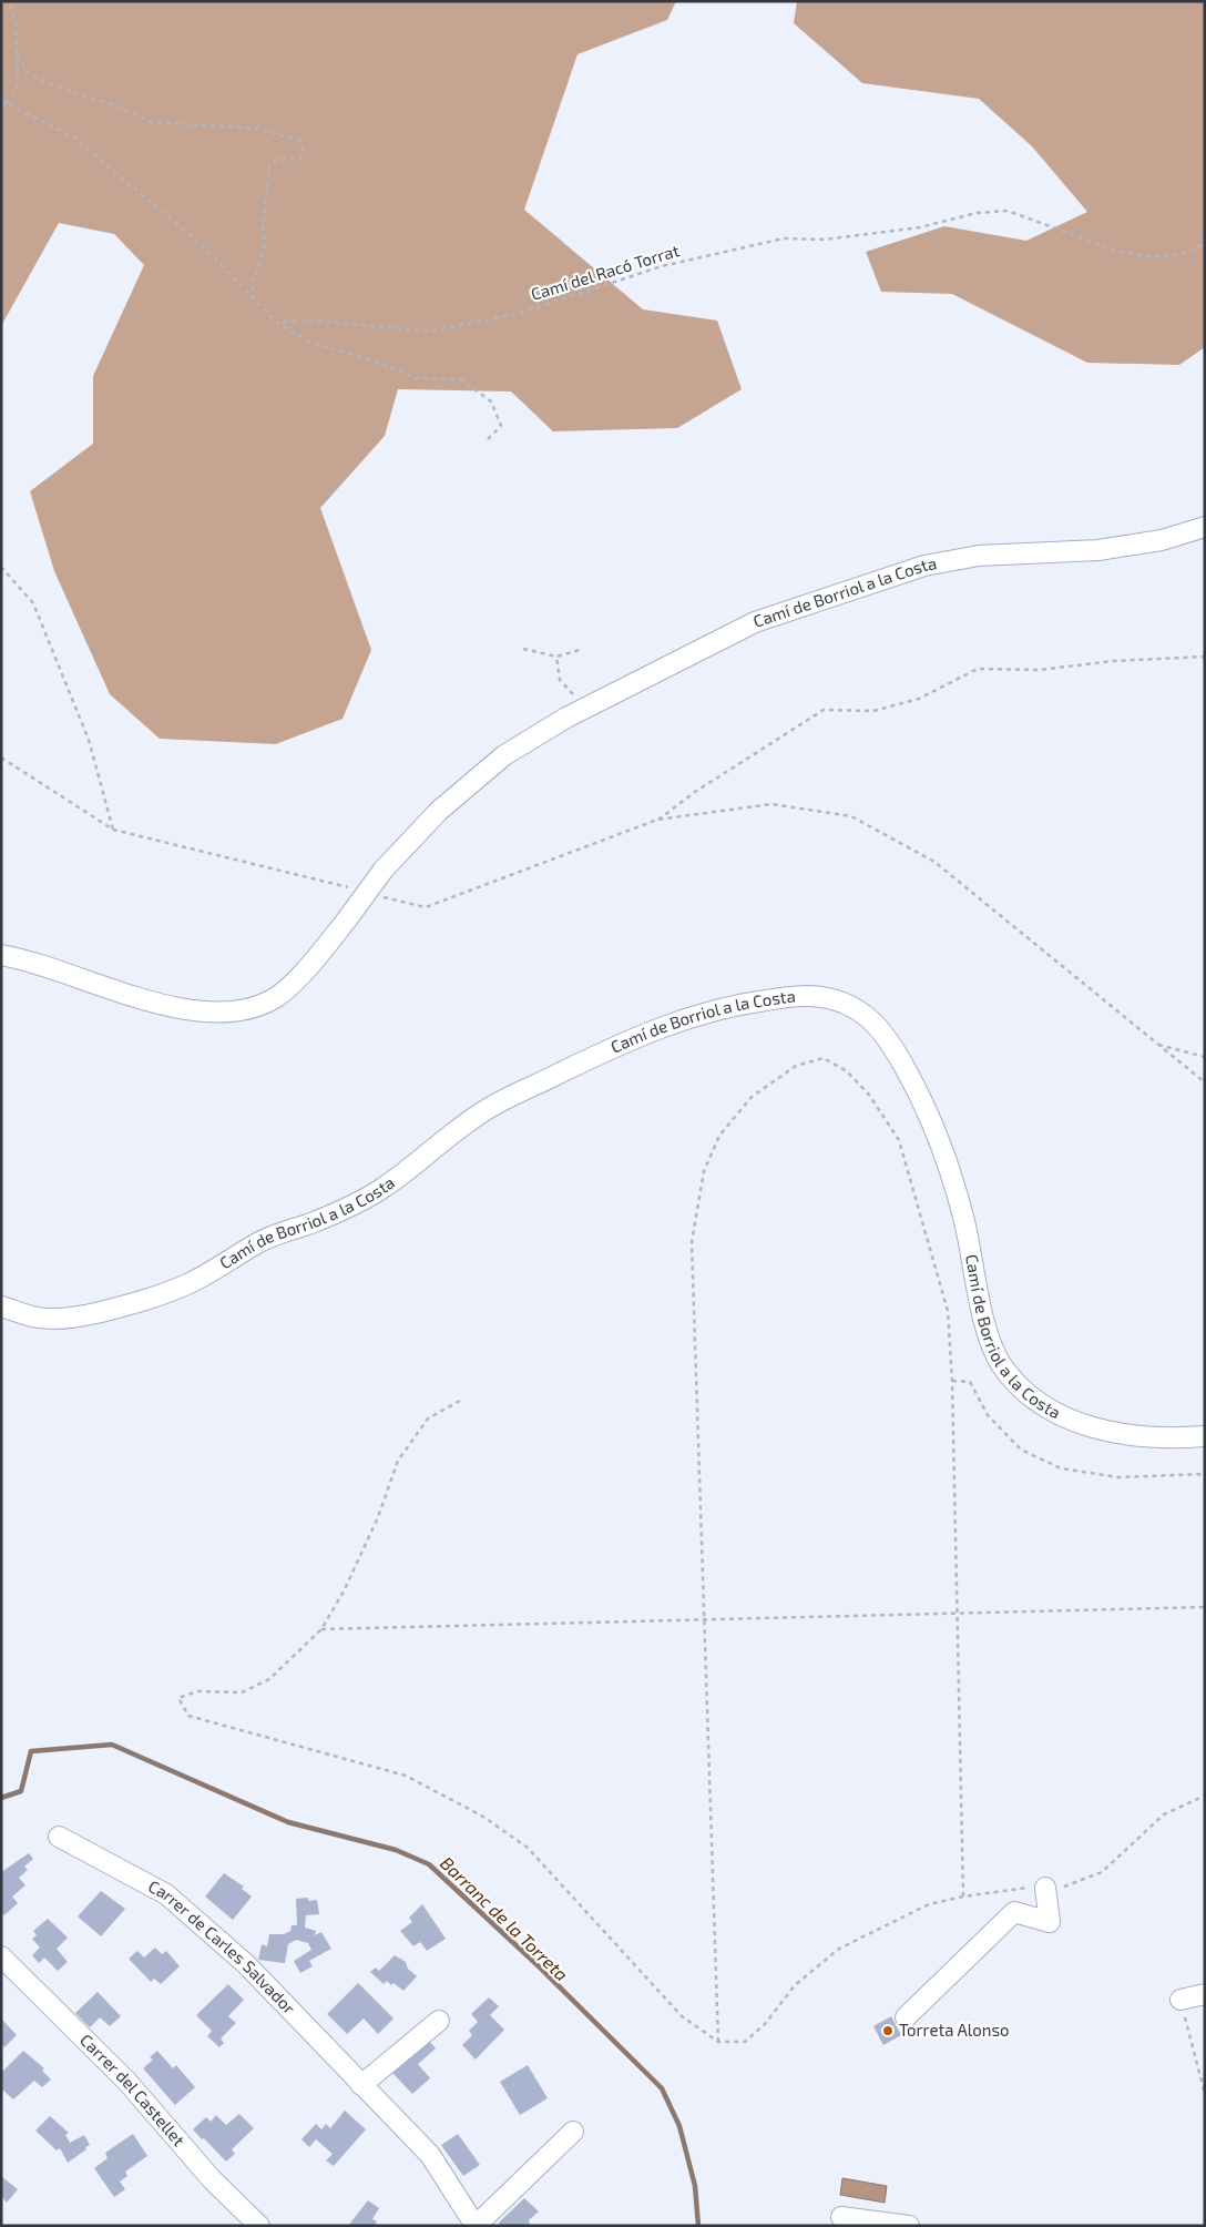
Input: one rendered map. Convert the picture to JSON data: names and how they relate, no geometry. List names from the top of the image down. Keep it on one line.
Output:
{"streets":{"street":["Camí de Borriol a la Costa","Carrer de Carles Salvador","Carrer del Castellet"],"path":["Camí del Racó Torrat"]},"water":["Barranc de la Torreta"],"places":["Torreta Alonso"]}
